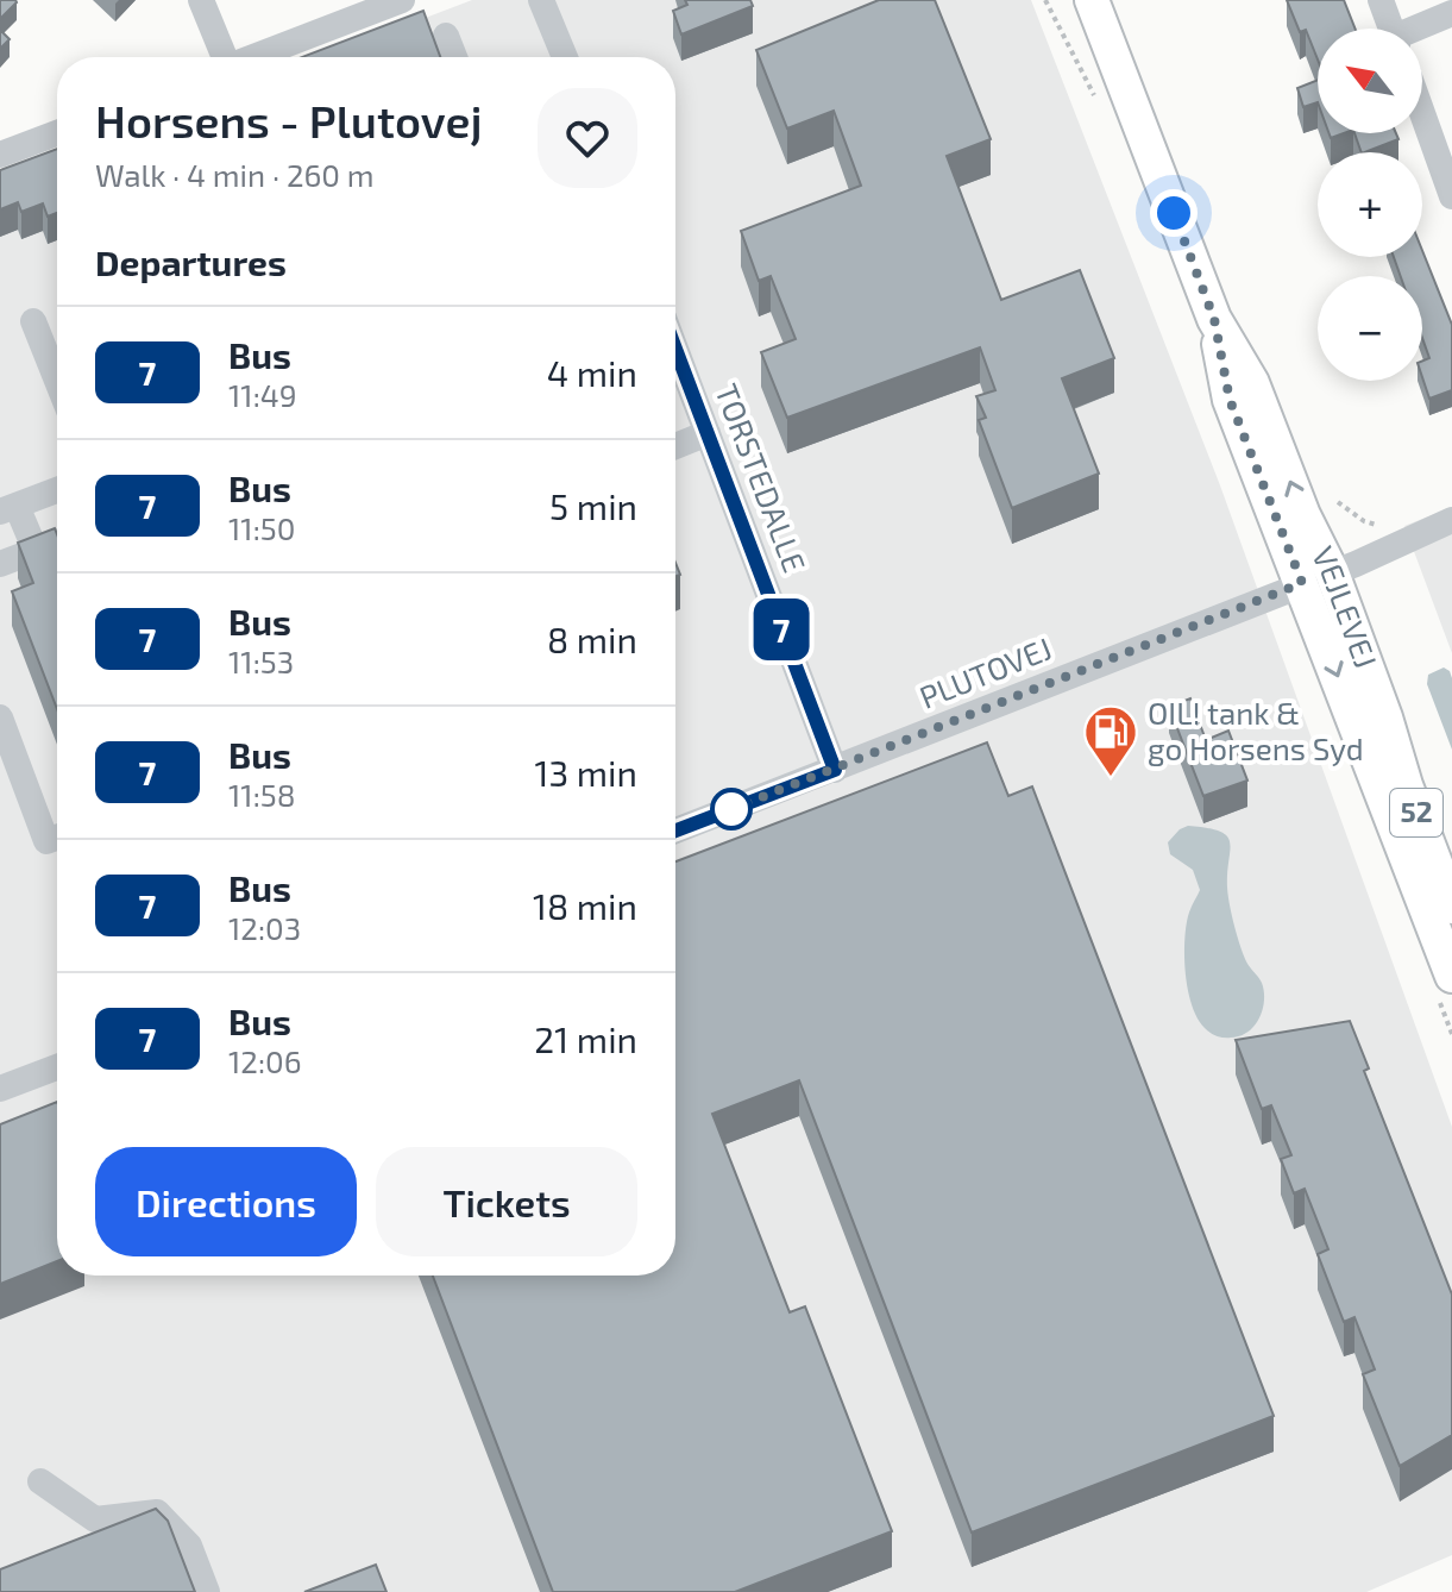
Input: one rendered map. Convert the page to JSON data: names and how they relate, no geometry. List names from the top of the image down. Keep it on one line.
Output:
{"streets":{"main road":["VEJLEVEJ","52"],"street":["TORSTEDALLE","PLUTOVEJ"]},"crossings":[["TORSTEDALLE","PLUTOVEJ"],["VEJLEVEJ","PLUTOVEJ"]],"places":{"fuel station":["OIL! tank & go Horsens Syd"]},"lines":["bus line 7"],"north":"top left","page":{"on_map":"7","map_buttons":["+","−"],"heading":[["Horsens - Plutovej","Walk · 4 min · 260 m"],"Departures"],"list":[{"mark":"7","name":"Bus","note":"11:49","value":"4 min"},{"mark":"7","name":"Bus","note":"11:50","value":"5 min"},{"mark":"7","name":"Bus","note":"11:53","value":"8 min"},{"mark":"7","name":"Bus","note":"11:58","value":"13 min"},{"mark":"7","name":"Bus","note":"12:03","value":"18 min"},{"mark":"7","name":"Bus","note":"12:06","value":"21 min"}],"buttons":["Directions","Tickets"]}}
